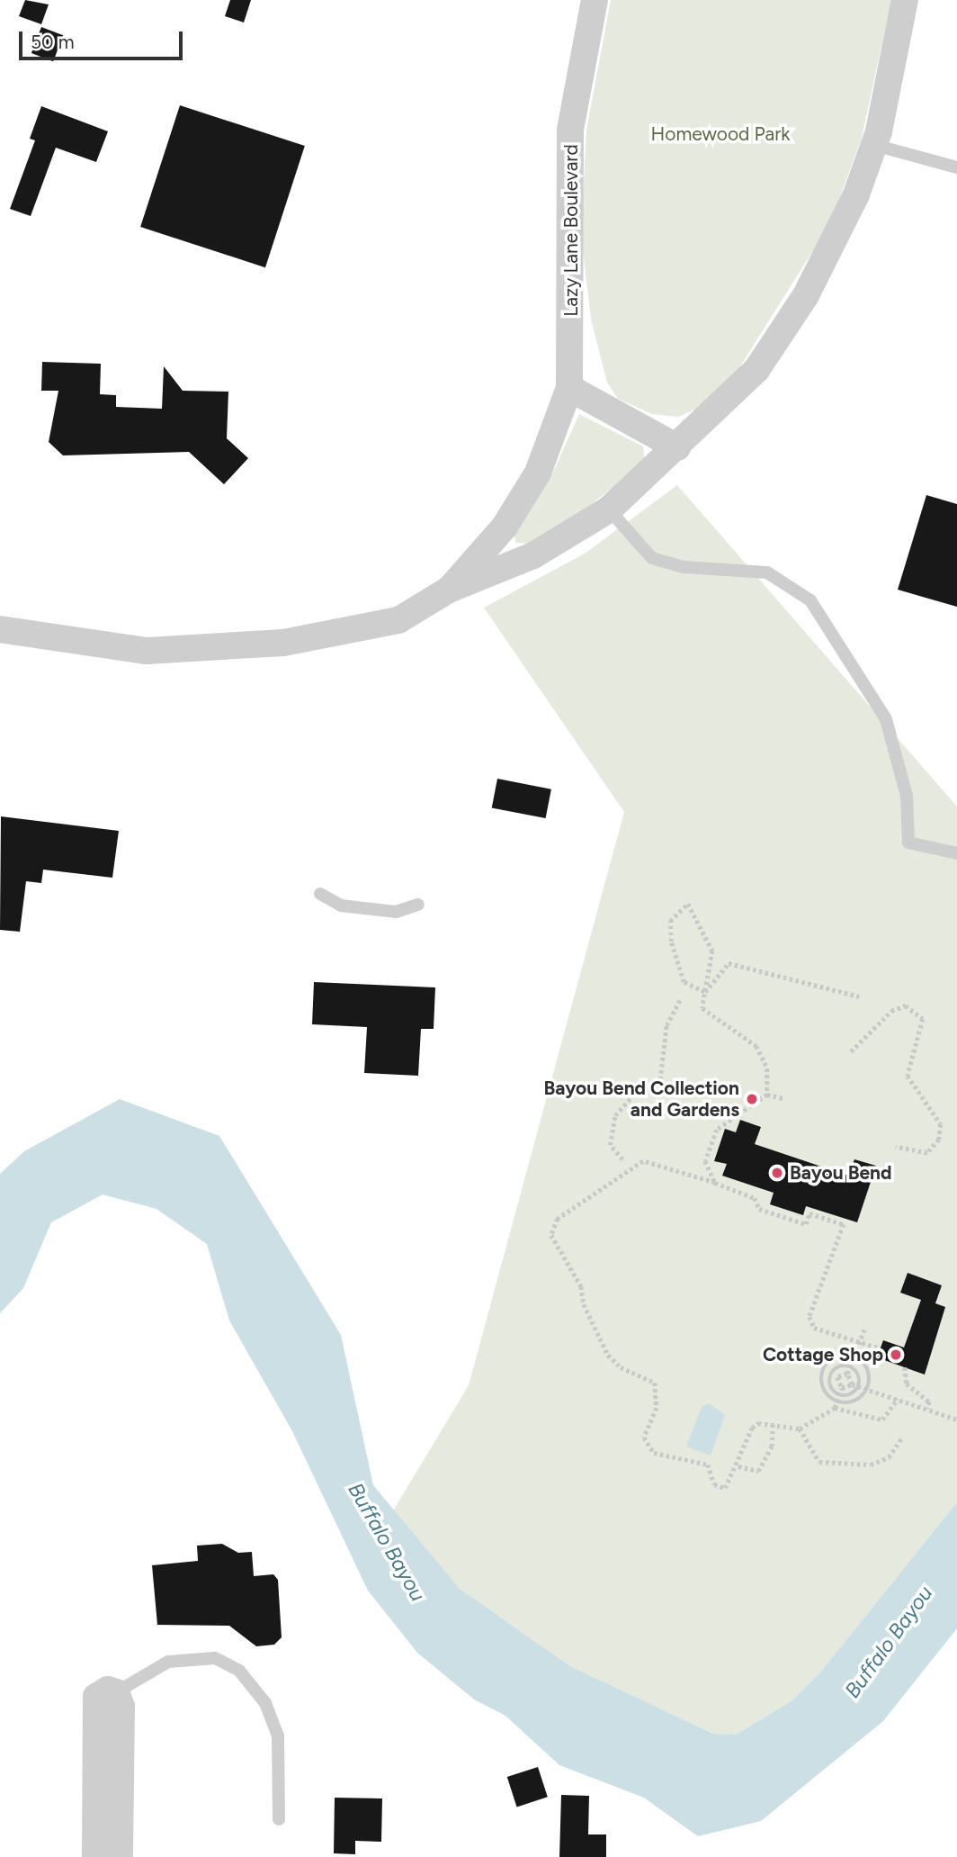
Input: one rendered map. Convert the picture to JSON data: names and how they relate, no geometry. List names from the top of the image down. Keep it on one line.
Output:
{"streets":{"street":["Lazy Lane Boulevard"]},"water":["Buffalo Bayou"],"parks":["Homewood Park"],"places":["Bayou Bend Collection and Gardens","Bayou Bend","Cottage Shop"],"scale_bar":"50 m"}
